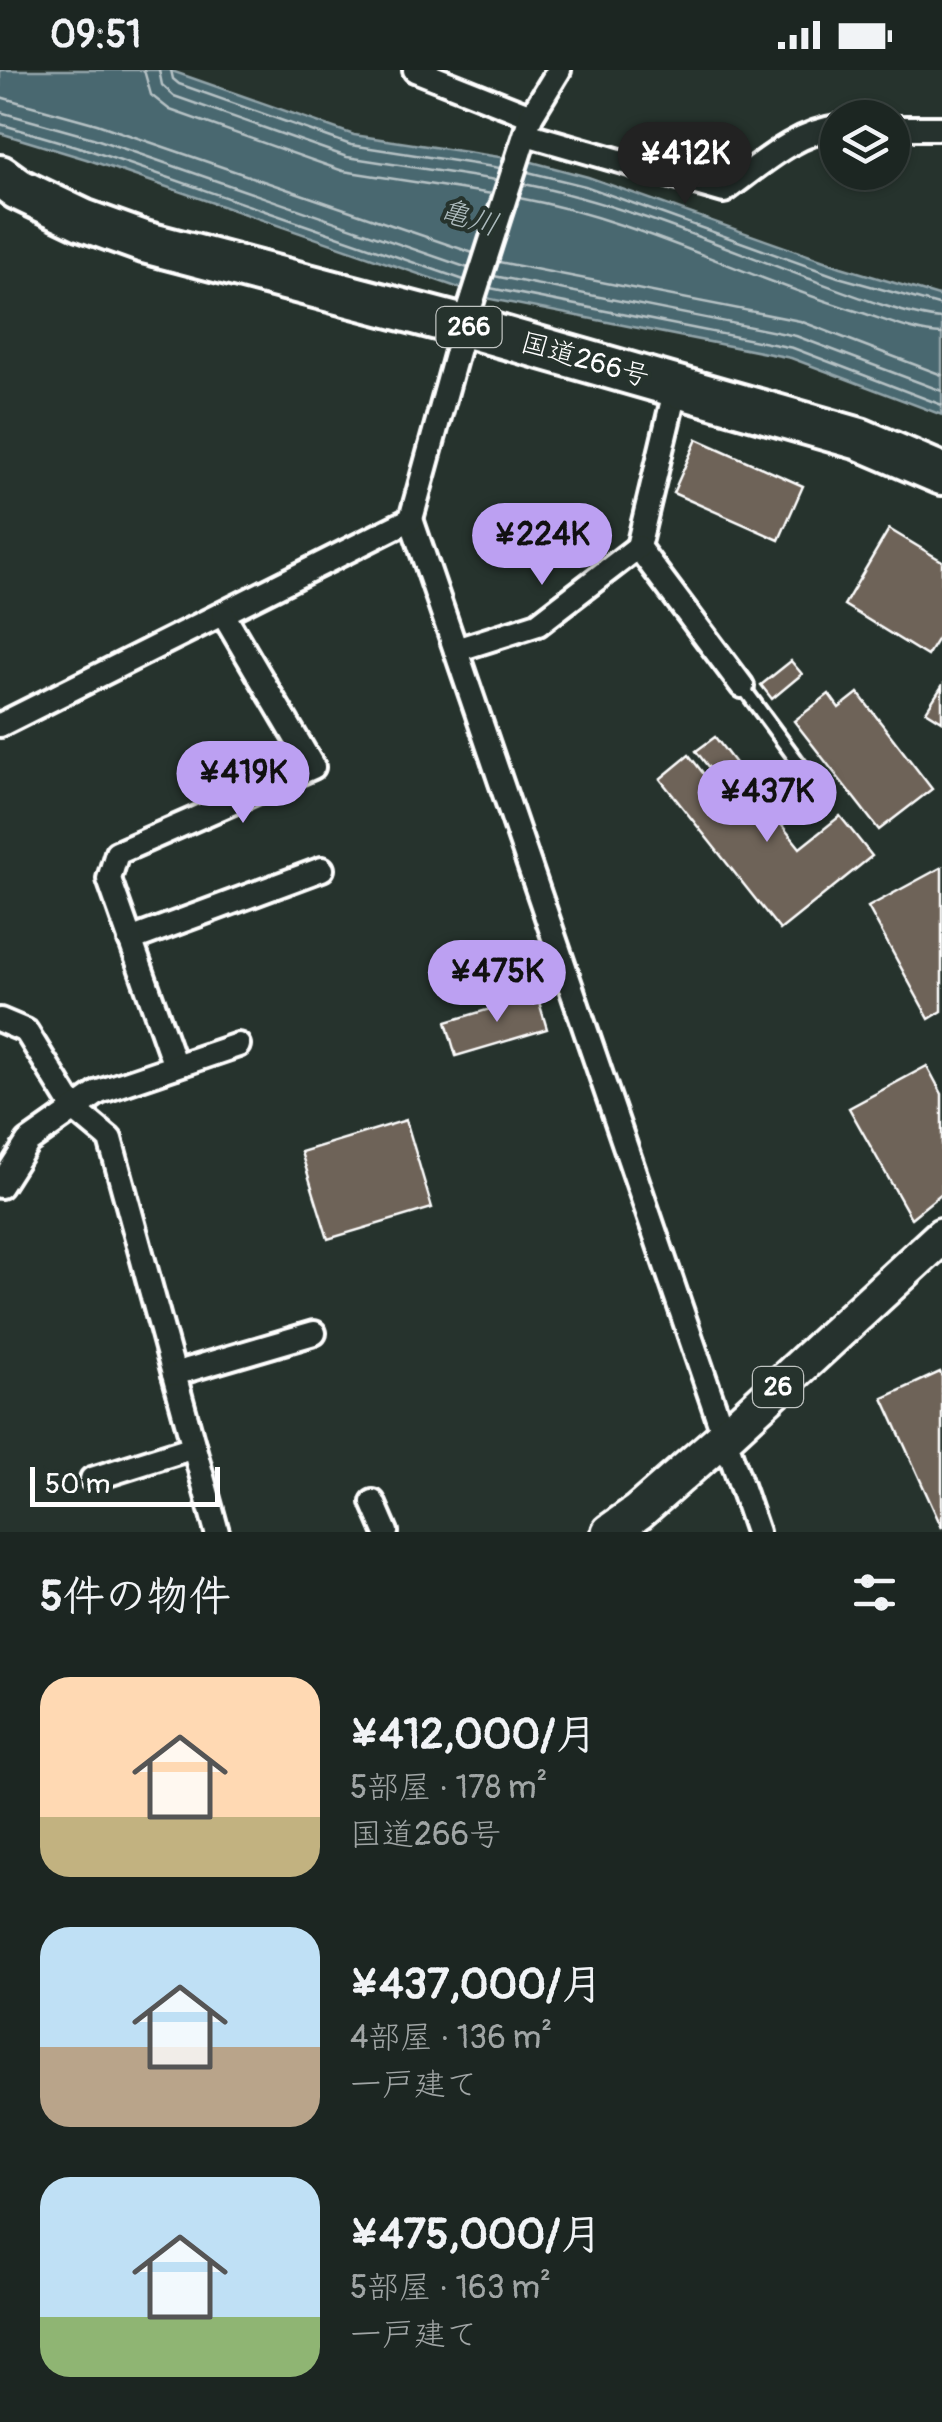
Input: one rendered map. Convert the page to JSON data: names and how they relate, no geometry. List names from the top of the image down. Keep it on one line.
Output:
{"streets":{"highway":["266","国道266号"],"main road":["26"]},"water":["亀川"],"scale_bar":"50 m","page":{"status":"09:51","price":["¥412K","¥224K","¥419K","¥437K","¥475K"],"scale":"50 m","heading":"5件の物件","list":[{"name":"¥412,000/月","note":"5部屋 · 178 m² · 国道266号"},{"name":"¥437,000/月","note":"4部屋 · 136 m² · 一戸建て"},{"name":"¥475,000/月","note":"5部屋 · 163 m² · 一戸建て"}]}}
